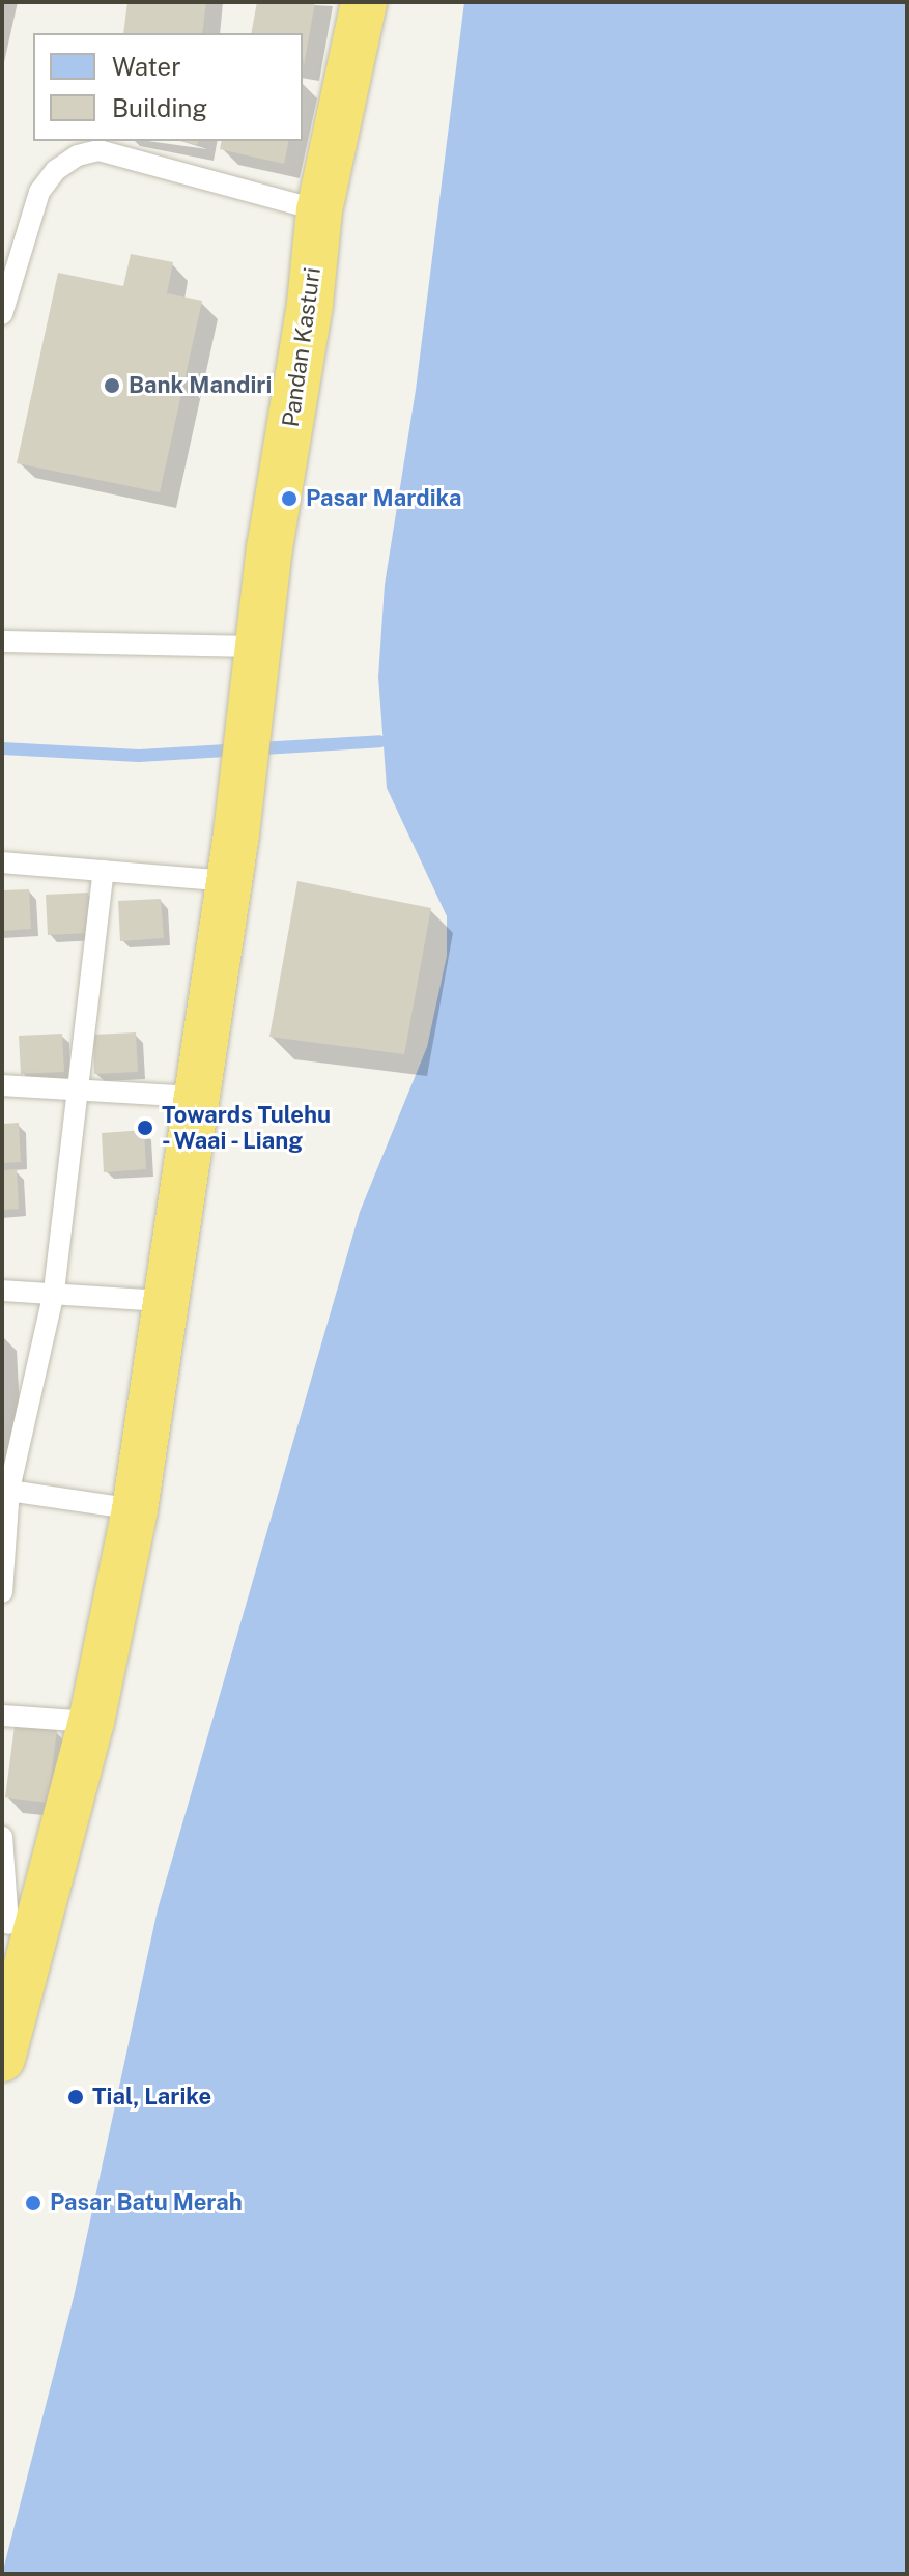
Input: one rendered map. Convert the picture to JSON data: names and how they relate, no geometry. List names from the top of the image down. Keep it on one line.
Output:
{"streets":{"highway":["Pandan Kasturi"]},"places":["Bank Mandiri","Pasar Mardika","Towards Tulehu - Waai - Liang","Tial, Larike","Pasar Batu Merah"],"legend":["Water","Building"]}
